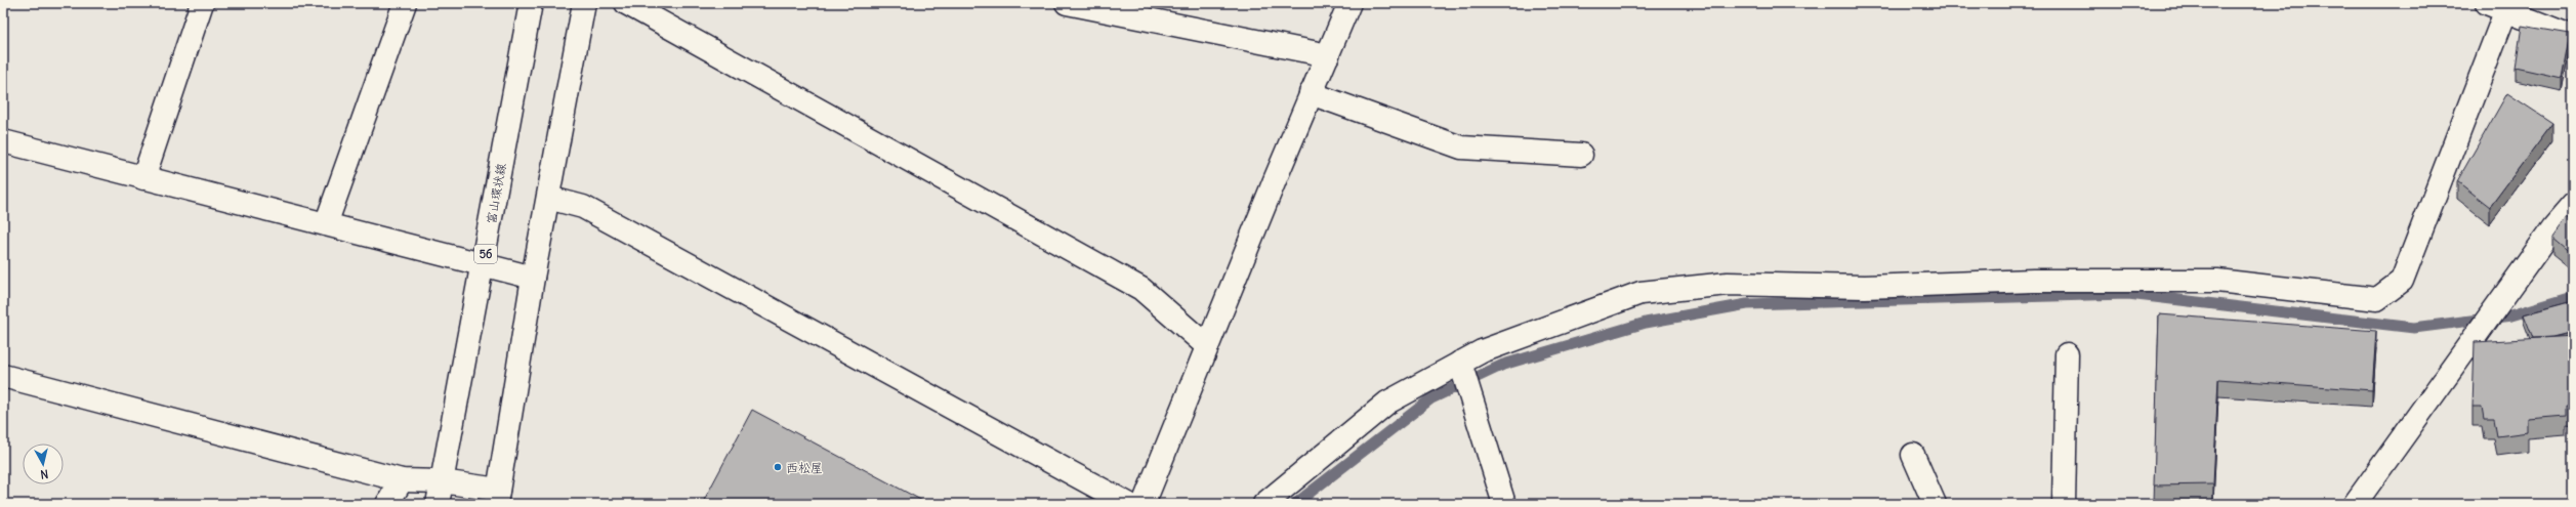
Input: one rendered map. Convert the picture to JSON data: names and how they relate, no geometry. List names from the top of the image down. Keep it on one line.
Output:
{"streets":{"street":["富山環状線","56"]},"places":["西松屋"],"north":"bottom"}
